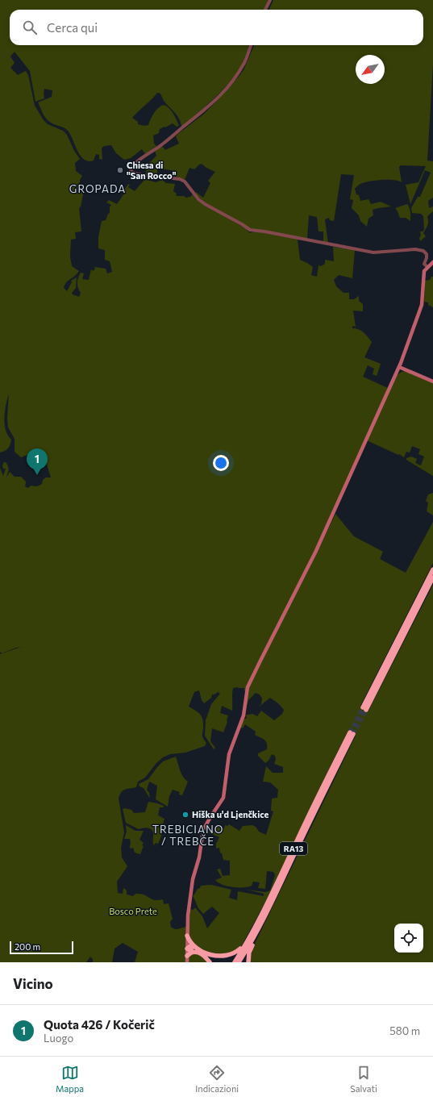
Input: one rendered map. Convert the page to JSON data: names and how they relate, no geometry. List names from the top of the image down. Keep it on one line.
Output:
{"streets":{"highway":["RA13"]},"districts":["GROPADA","TREBICIANO / TREBČE"],"parks":["Bosco Prete"],"places":["Chiesa di \"San Rocco\"","Hiška u'd Ljenčkice"],"scale_bar":"200 m","north":"bottom left","page":{"search":"Cerca qui","pins":"1","scale":"200 m","heading":"Vicino","list":[{"mark":"1","name":"Quota 426 / Kočerič","note":"Luogo","value":"580 m"}],"nav":["Mappa","Indicazioni","Salvati"]}}
